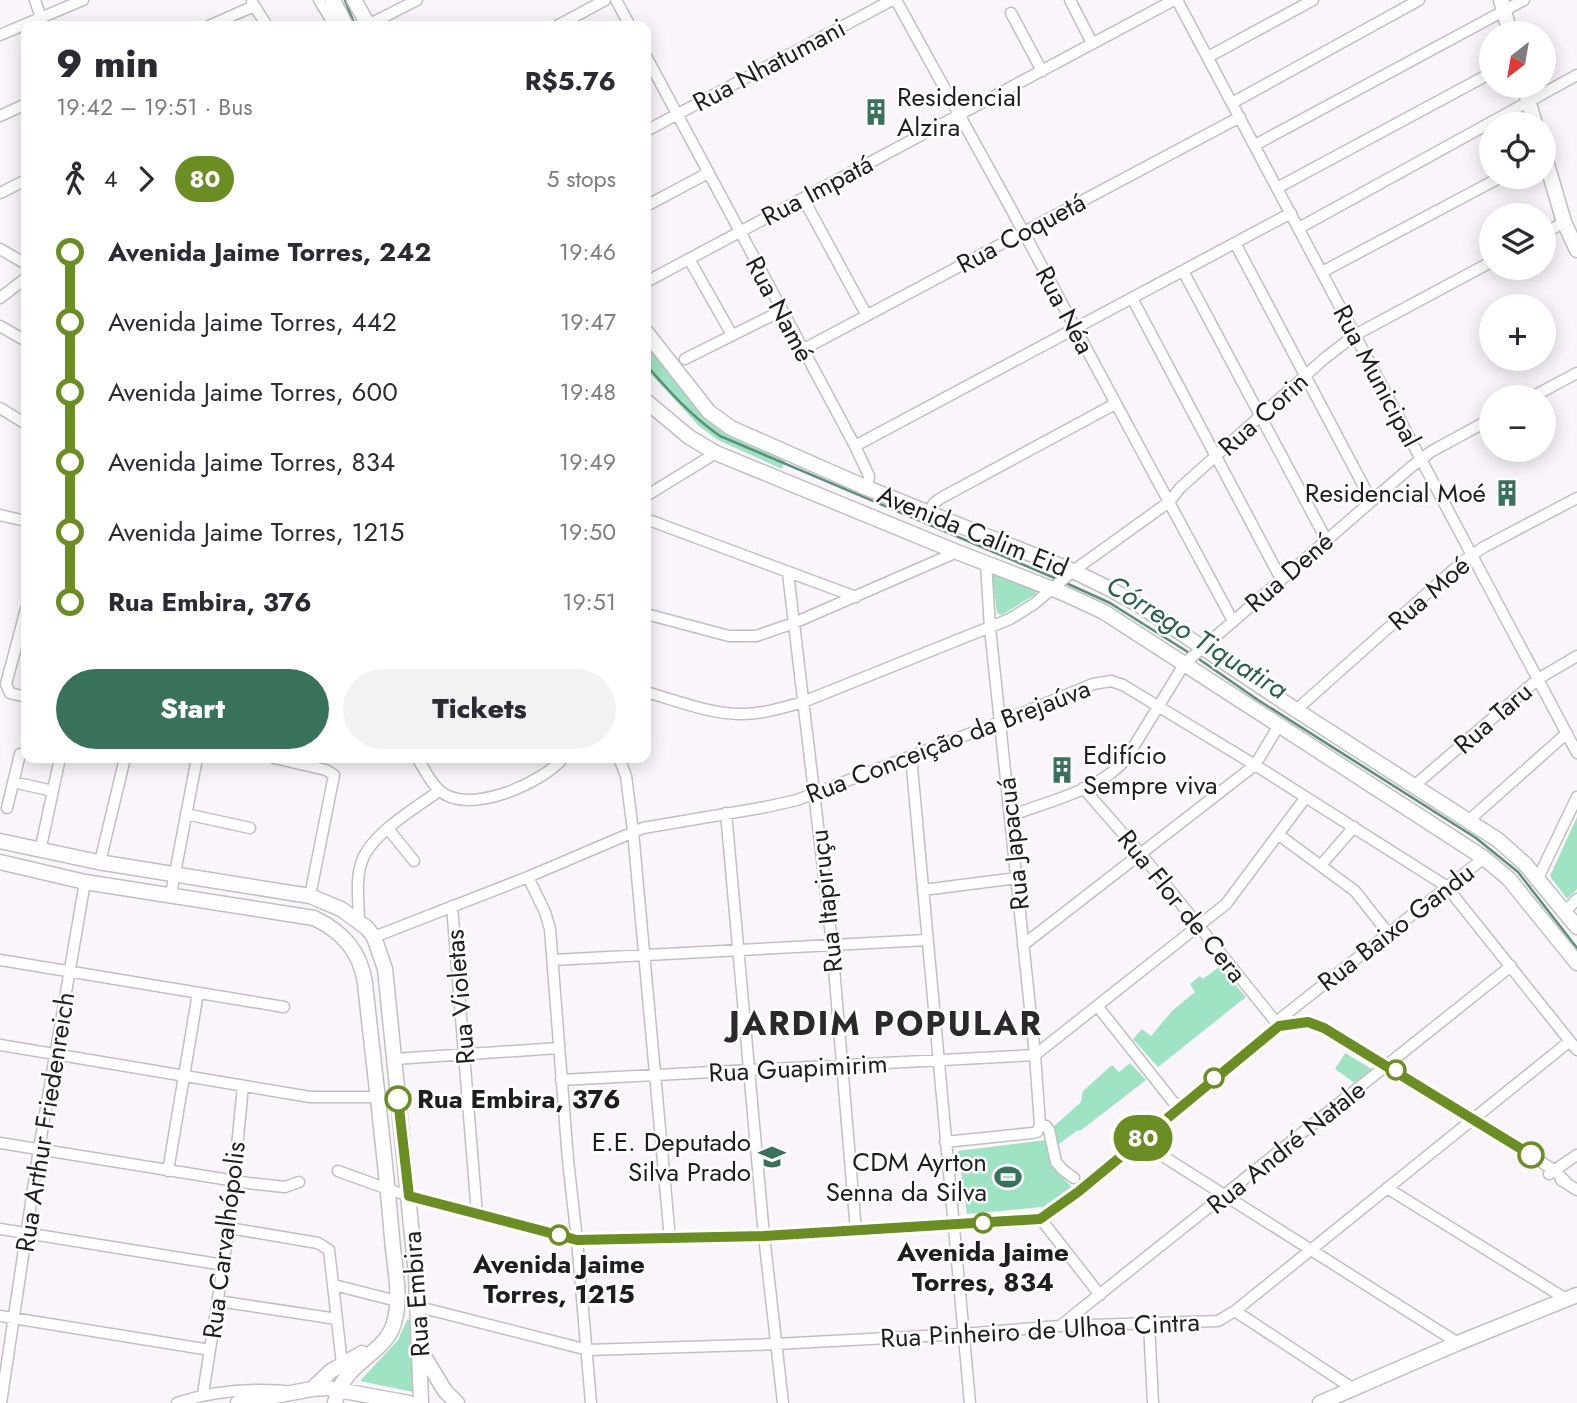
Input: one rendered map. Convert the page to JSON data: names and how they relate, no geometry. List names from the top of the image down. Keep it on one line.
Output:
{"streets":{"main road":["Avenida Calim Eid","Rua Embira"],"street":["Rua Nhatumani","Rua Impatá","Rua Coquetá","Rua Namé","Rua Néa","Rua Municipal","Rua Corin","Rua Dené","Rua Moé","Rua Taru","Rua Conceição da Brejaúva","Rua Japacuá","Rua Itapiruçu","Rua Flor de Cera","Rua Baixo Gandu","Rua Violetas","Rua Guapimirim","Rua Arthur Friedenreich","Rua André Natale","Rua Carvalhópolis","Rua Pinheiro de Ulhoa Cintra"]},"crossings":[["Rua Nhatumani","Rua Namé"],["Rua Nhatumani","Rua Néa"],["Rua Impatá","Rua Namé"],["Rua Impatá","Rua Néa"],["Rua Impatá","Rua Municipal"],["Rua Coquetá","Rua Namé"],["Rua Coquetá","Rua Néa"],["Rua Coquetá","Rua Municipal"],["Rua Namé","Avenida Calim Eid"],["Rua Néa","Rua Corin"],["Rua Néa","Rua Dené"],["Rua Municipal","Rua Corin"],["Rua Municipal","Rua Dené"],["Rua Municipal","Rua Moé"],["Rua Municipal","Rua Taru"],["Rua Corin","Avenida Calim Eid"],["Rua Corin","Rua Japacuá"],["Rua Corin","Rua Itapiruçu"],["Avenida Calim Eid","Rua Dené"],["Avenida Calim Eid","Rua Moé"],["Avenida Calim Eid","Rua Taru"],["Avenida Calim Eid","Rua Japacuá"],["Avenida Calim Eid","Rua Baixo Gandu"],["Rua Dené","Rua Conceição da Brejaúva"],["Rua Dené","Rua Japacuá"],["Rua Dené","Rua Flor de Cera"],["Rua Conceição da Brejaúva","Rua Japacuá"],["Rua Conceição da Brejaúva","Rua Itapiruçu"],["Rua Conceição da Brejaúva","Rua Baixo Gandu"],["Rua Conceição da Brejaúva","Rua Violetas"],["Rua Conceição da Brejaúva","Rua André Natale"],["Rua Conceição da Brejaúva","Rua Embira"],["Rua Conceição da Brejaúva","Rua Pinheiro de Ulhoa Cintra"],["Rua Japacuá","Rua Guapimirim"],["Rua Itapiruçu","Rua Guapimirim"],["Rua Flor de Cera","Rua Baixo Gandu"],["Rua André Natale","Rua Pinheiro de Ulhoa Cintra"],["Rua Embira","Rua Pinheiro de Ulhoa Cintra"]],"districts":["JARDIM POPULAR"],"water":["Córrego Tiquatira"],"places":{"building":["Residencial Alzira","Residencial Moé","Edifício Sempre viva"],"other":["Rua Embira, 376","Avenida Jaime Torres, 834","Avenida Jaime Torres, 1215"],"school or university":["E.E. Deputado Silva Prado"],"sports":["CDM Ayrton Senna da Silva"]},"lines":["bus line 80"],"north":"bottom left","page":{"on_map":"80","map_buttons":["+","−"],"heading":["9 min","19:42 – 19:51 · Bus","R$5.76"],"legs":["4","80","5 stops"],"list":[{"name":"Avenida Jaime Torres, 242","value":"19:46"},{"name":"Avenida Jaime Torres, 442","value":"19:47"},{"name":"Avenida Jaime Torres, 600","value":"19:48"},{"name":"Avenida Jaime Torres, 834","value":"19:49"},{"name":"Avenida Jaime Torres, 1215","value":"19:50"},{"name":"Rua Embira, 376","value":"19:51"}],"buttons":["Start","Tickets"]}}
